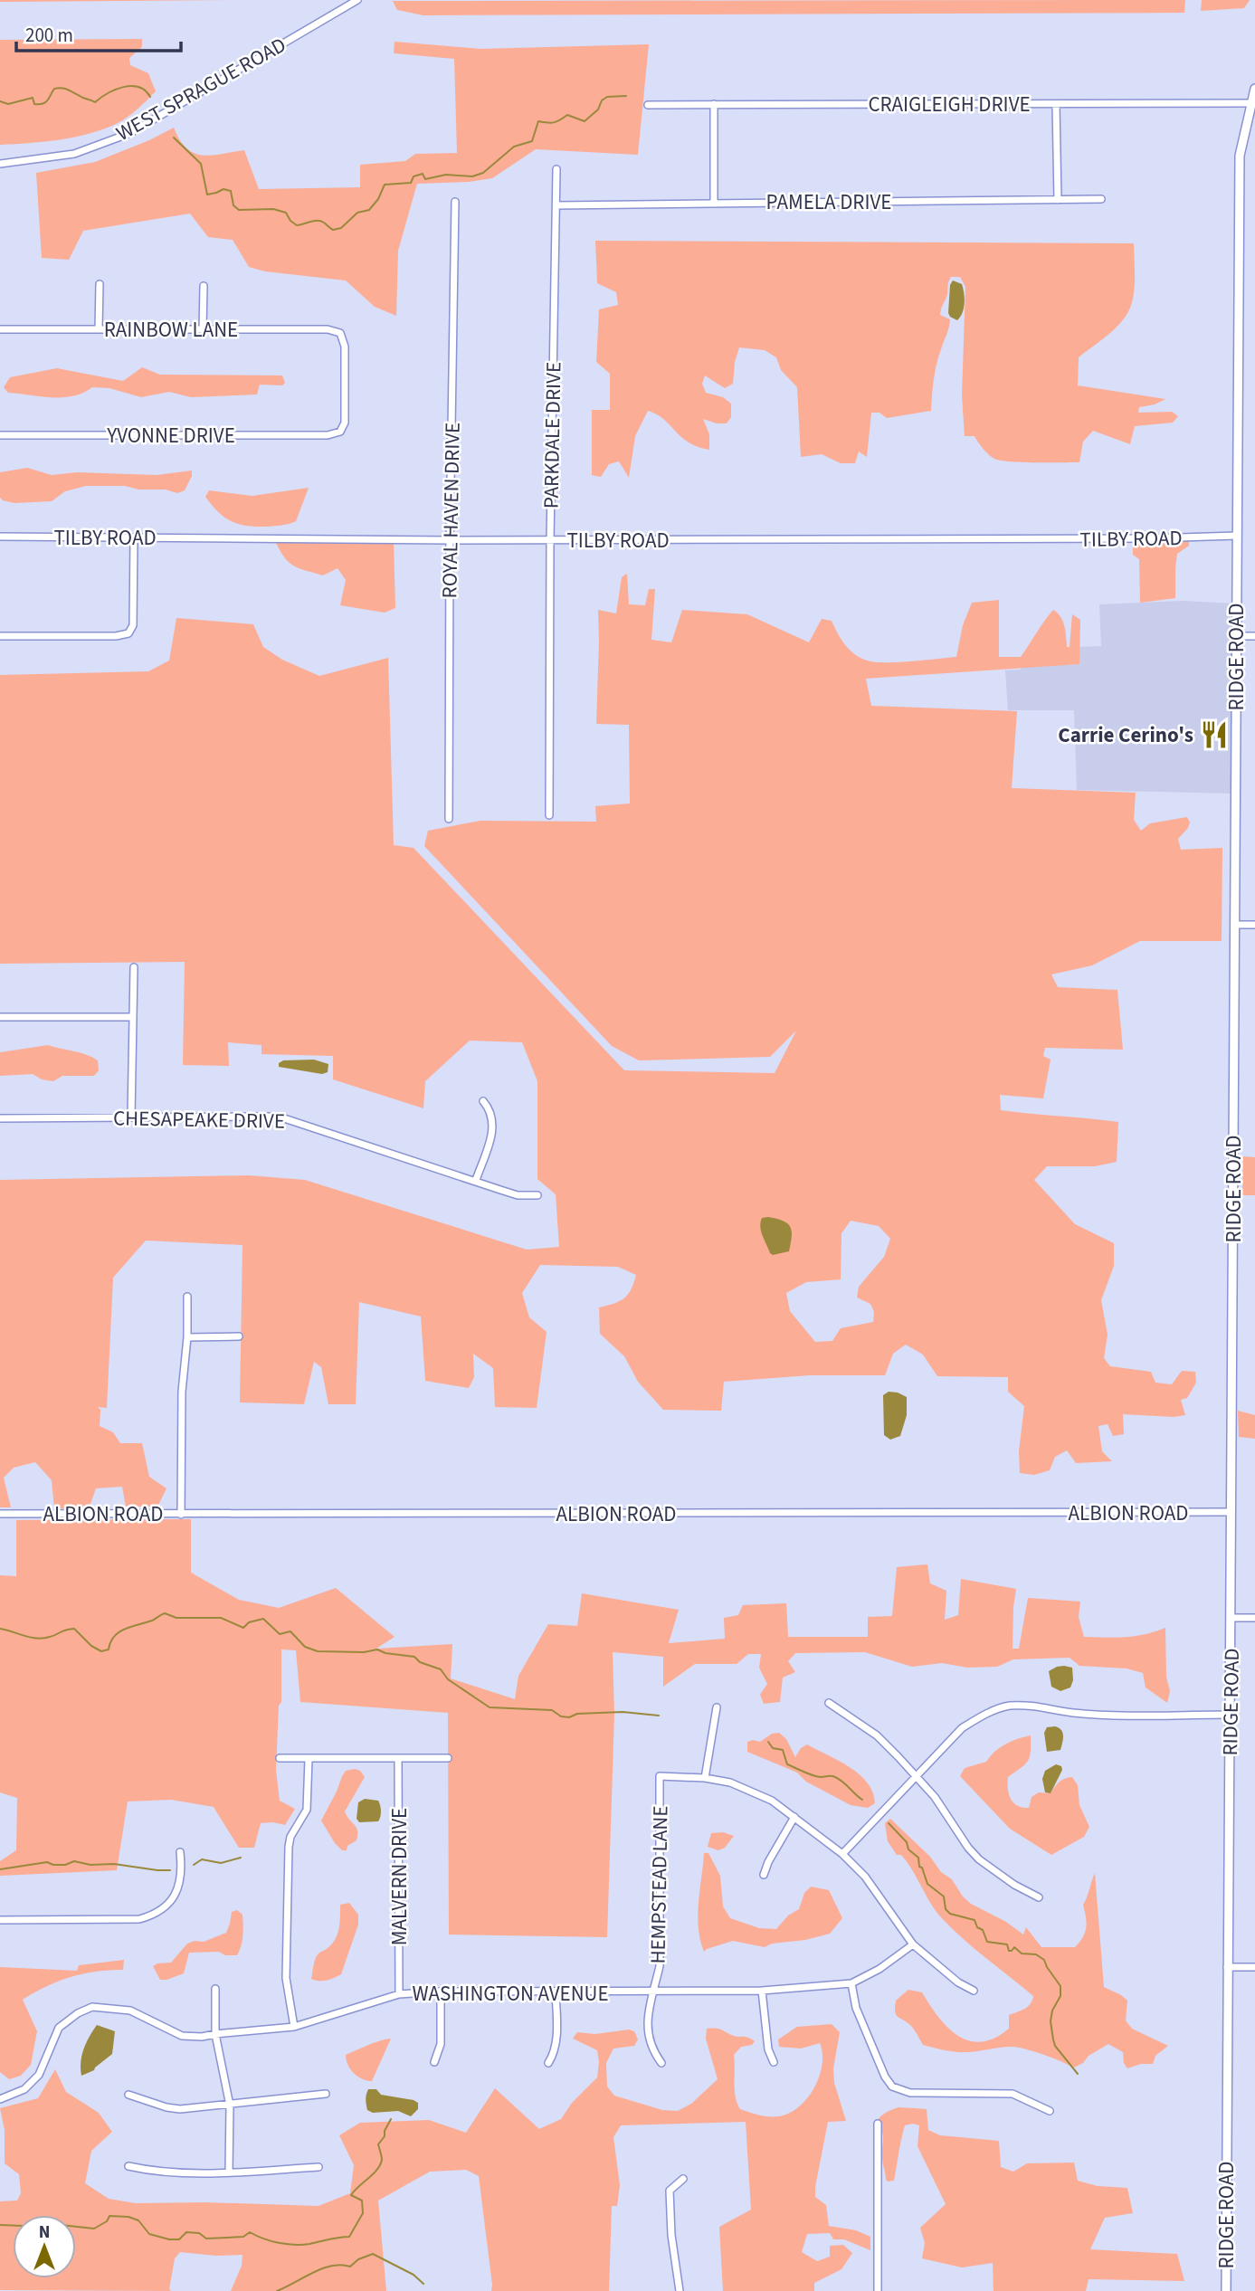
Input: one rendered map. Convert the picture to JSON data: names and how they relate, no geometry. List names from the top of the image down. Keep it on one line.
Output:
{"streets":{"main road":["RIDGE ROAD"],"street":["WEST SPRAGUE ROAD","CRAIGLEIGH DRIVE","PAMELA DRIVE","RAINBOW LANE","YVONNE DRIVE","PARKDALE DRIVE","ROYAL HAVEN DRIVE","TILBY ROAD","CHESAPEAKE DRIVE","ALBION ROAD","MALVERN DRIVE","HEMPSTEAD LANE","WASHINGTON AVENUE"]},"crossings":[["CRAIGLEIGH DRIVE","RIDGE ROAD"],["PAMELA DRIVE","PARKDALE DRIVE"],["RAINBOW LANE","YVONNE DRIVE"],["PARKDALE DRIVE","TILBY ROAD"],["ROYAL HAVEN DRIVE","TILBY ROAD"],["TILBY ROAD","RIDGE ROAD"],["RIDGE ROAD","ALBION ROAD"],["MALVERN DRIVE","WASHINGTON AVENUE"],["HEMPSTEAD LANE","WASHINGTON AVENUE"]],"places":{"restaurant":["Carrie Cerino's"]},"scale_bar":"200 m","north":"top"}
